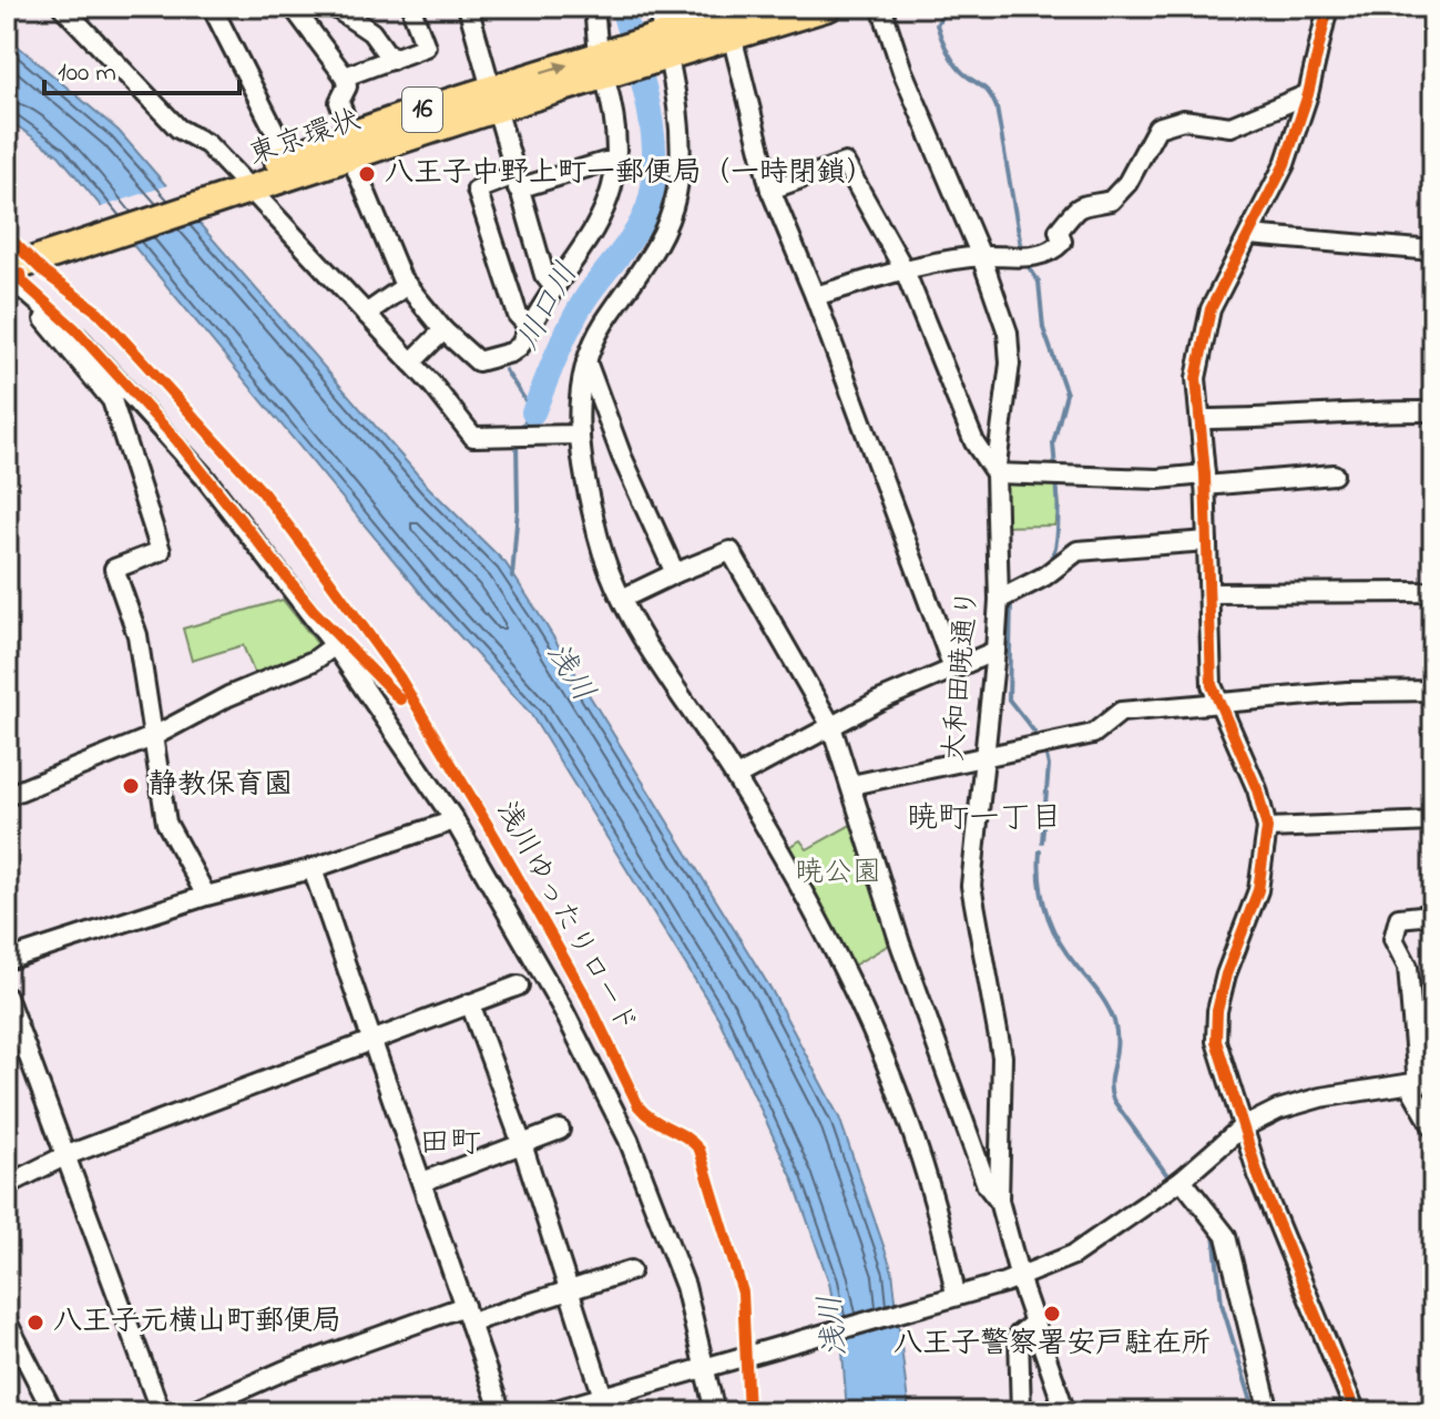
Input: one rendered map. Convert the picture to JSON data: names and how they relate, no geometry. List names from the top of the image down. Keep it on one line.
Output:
{"streets":{"highway":["16","東京環状"],"street":["大和田暁通り"],"cycle path":["浅川ゆったりロード"]},"districts":["暁町一丁目","田町"],"water":["川口川","浅川"],"parks":["暁公園"],"places":["八王子中野上町一郵便局（一時閉鎖）","静教保育園","八王子警察署安戸駐在所","八王子元横山町郵便局"],"scale_bar":"100 m"}
